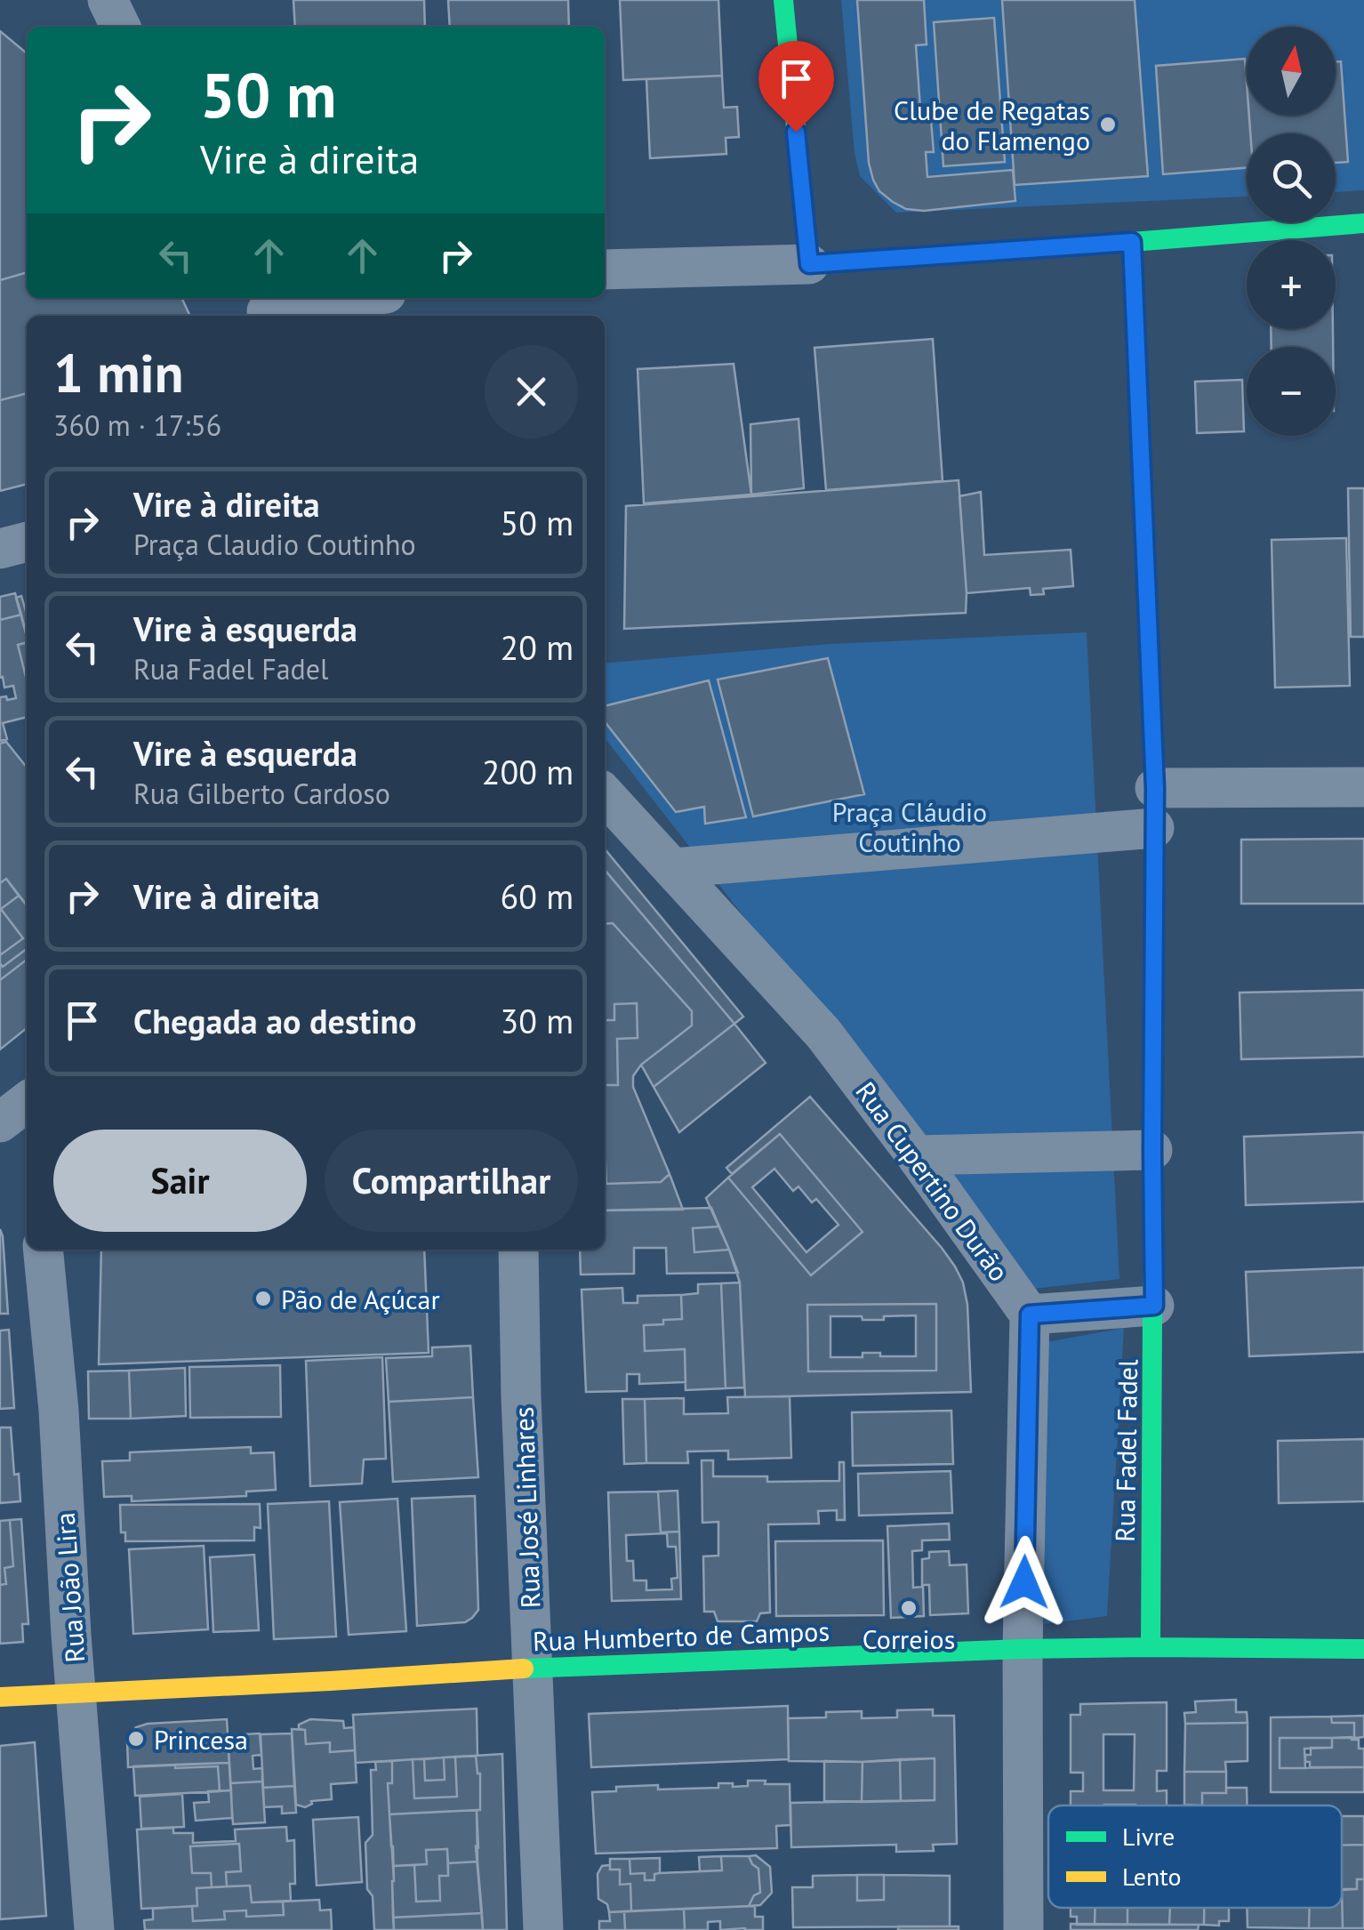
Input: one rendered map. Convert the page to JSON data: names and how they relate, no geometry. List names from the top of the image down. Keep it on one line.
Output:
{"streets":{"street":["Rua Cupertino Durão","Rua Fadel Fadel","Rua José Linhares","Rua João Lira","Rua Humberto de Campos"]},"crossings":[["Rua Fadel Fadel","Rua Humberto de Campos"],["Rua José Linhares","Rua Humberto de Campos"],["Rua João Lira","Rua Humberto de Campos"]],"parks":["Praça Cláudio Coutinho"],"places":["Clube de Regatas do Flamengo","Pão de Açúcar","Correios","Princesa"],"legend":["Livre","Lento"],"north":"top","page":{"map_buttons":["+","−"],"turn":["50 m","Vire à direita"],"heading":["1 min","360 m · 17:56"],"list":[{"name":"Vire à direita","note":"Praça Claudio Coutinho","value":"50 m"},{"name":"Vire à esquerda","note":"Rua Fadel Fadel","value":"20 m"},{"name":"Vire à esquerda","note":"Rua Gilberto Cardoso","value":"200 m"},{"name":"Vire à direita","value":"60 m"},{"name":"Chegada ao destino","value":"30 m"}],"buttons":["Sair","Compartilhar"]}}
